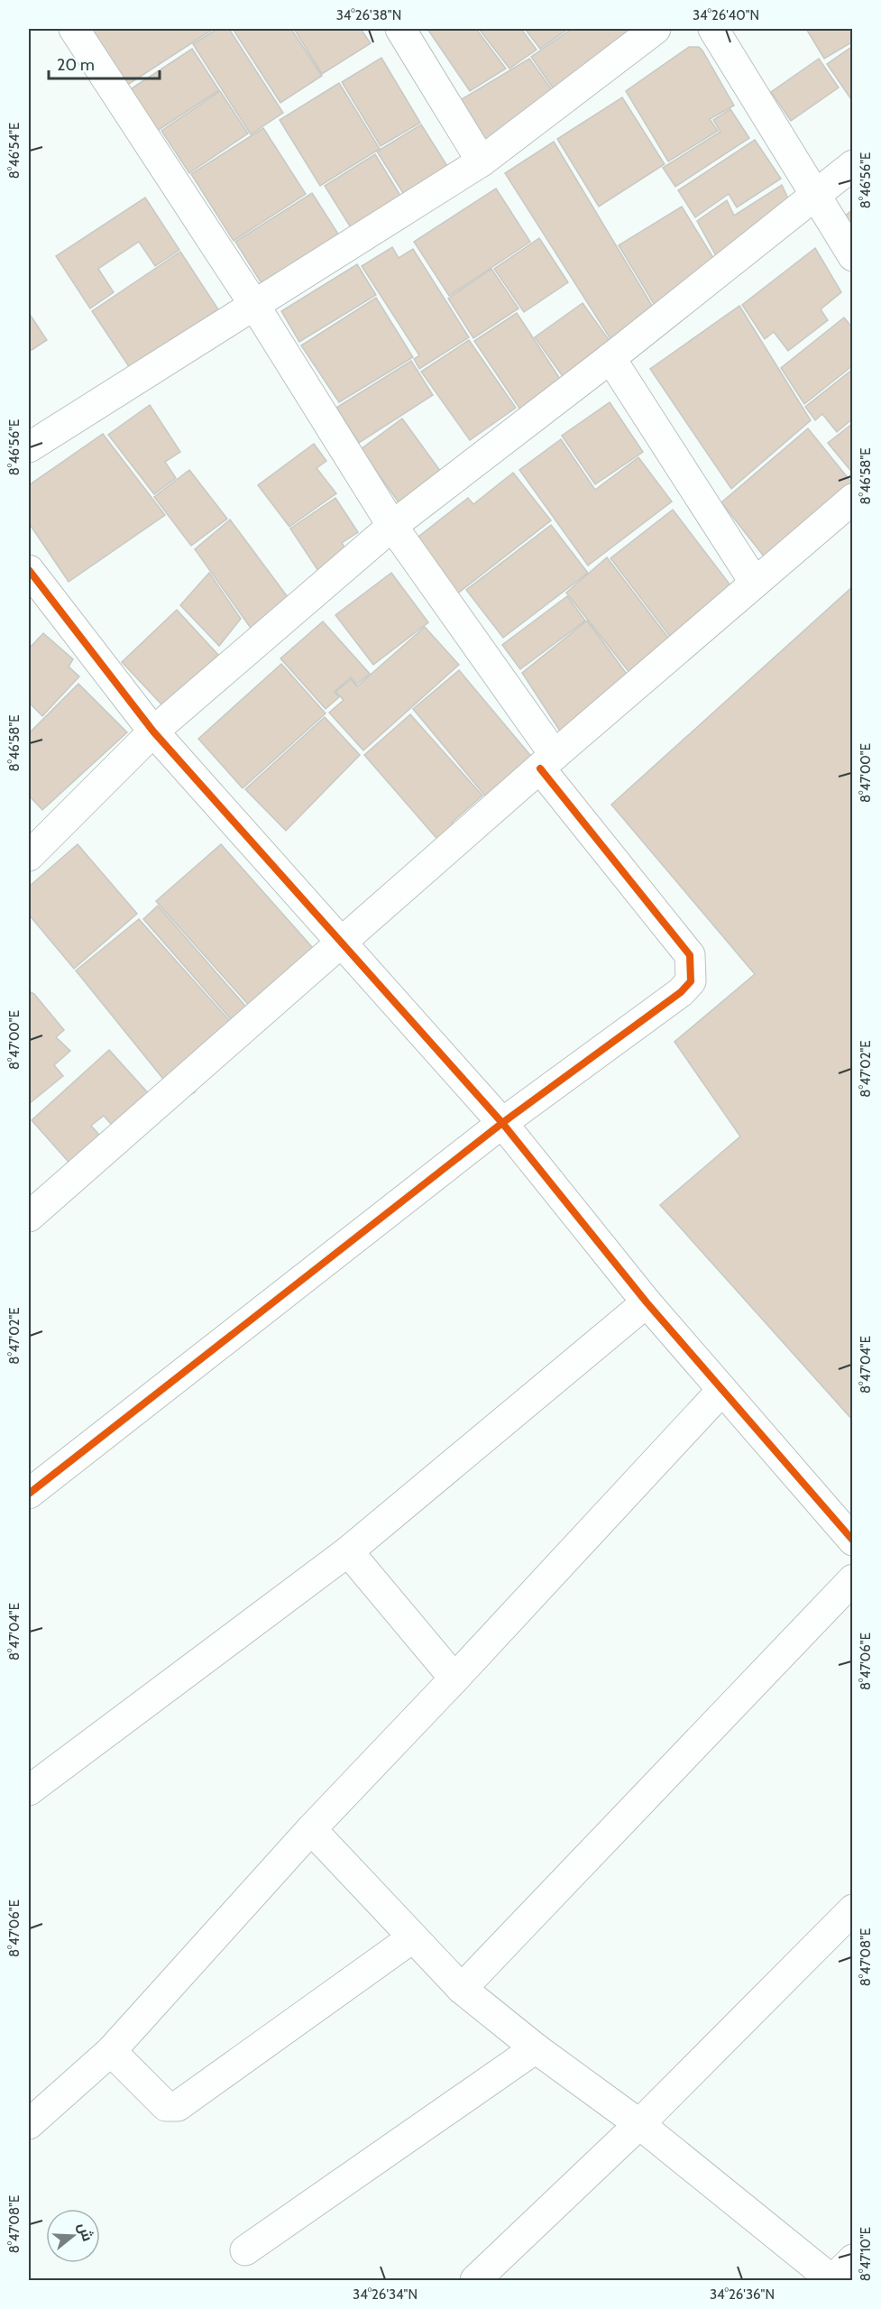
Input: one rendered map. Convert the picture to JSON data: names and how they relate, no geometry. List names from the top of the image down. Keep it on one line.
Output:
{"scale_bar":"20 m","north":"right","coordinates":["34°26'38\"N","34°26'40\"N","8°46'54\"E","8°46'56\"E","8°46'58\"E","8°47'00\"E","8°47'02\"E","8°47'04\"E","8°47'06\"E","8°47'08\"E","8°47'10\"E","34°26'34\"N","34°26'36\"N"]}
